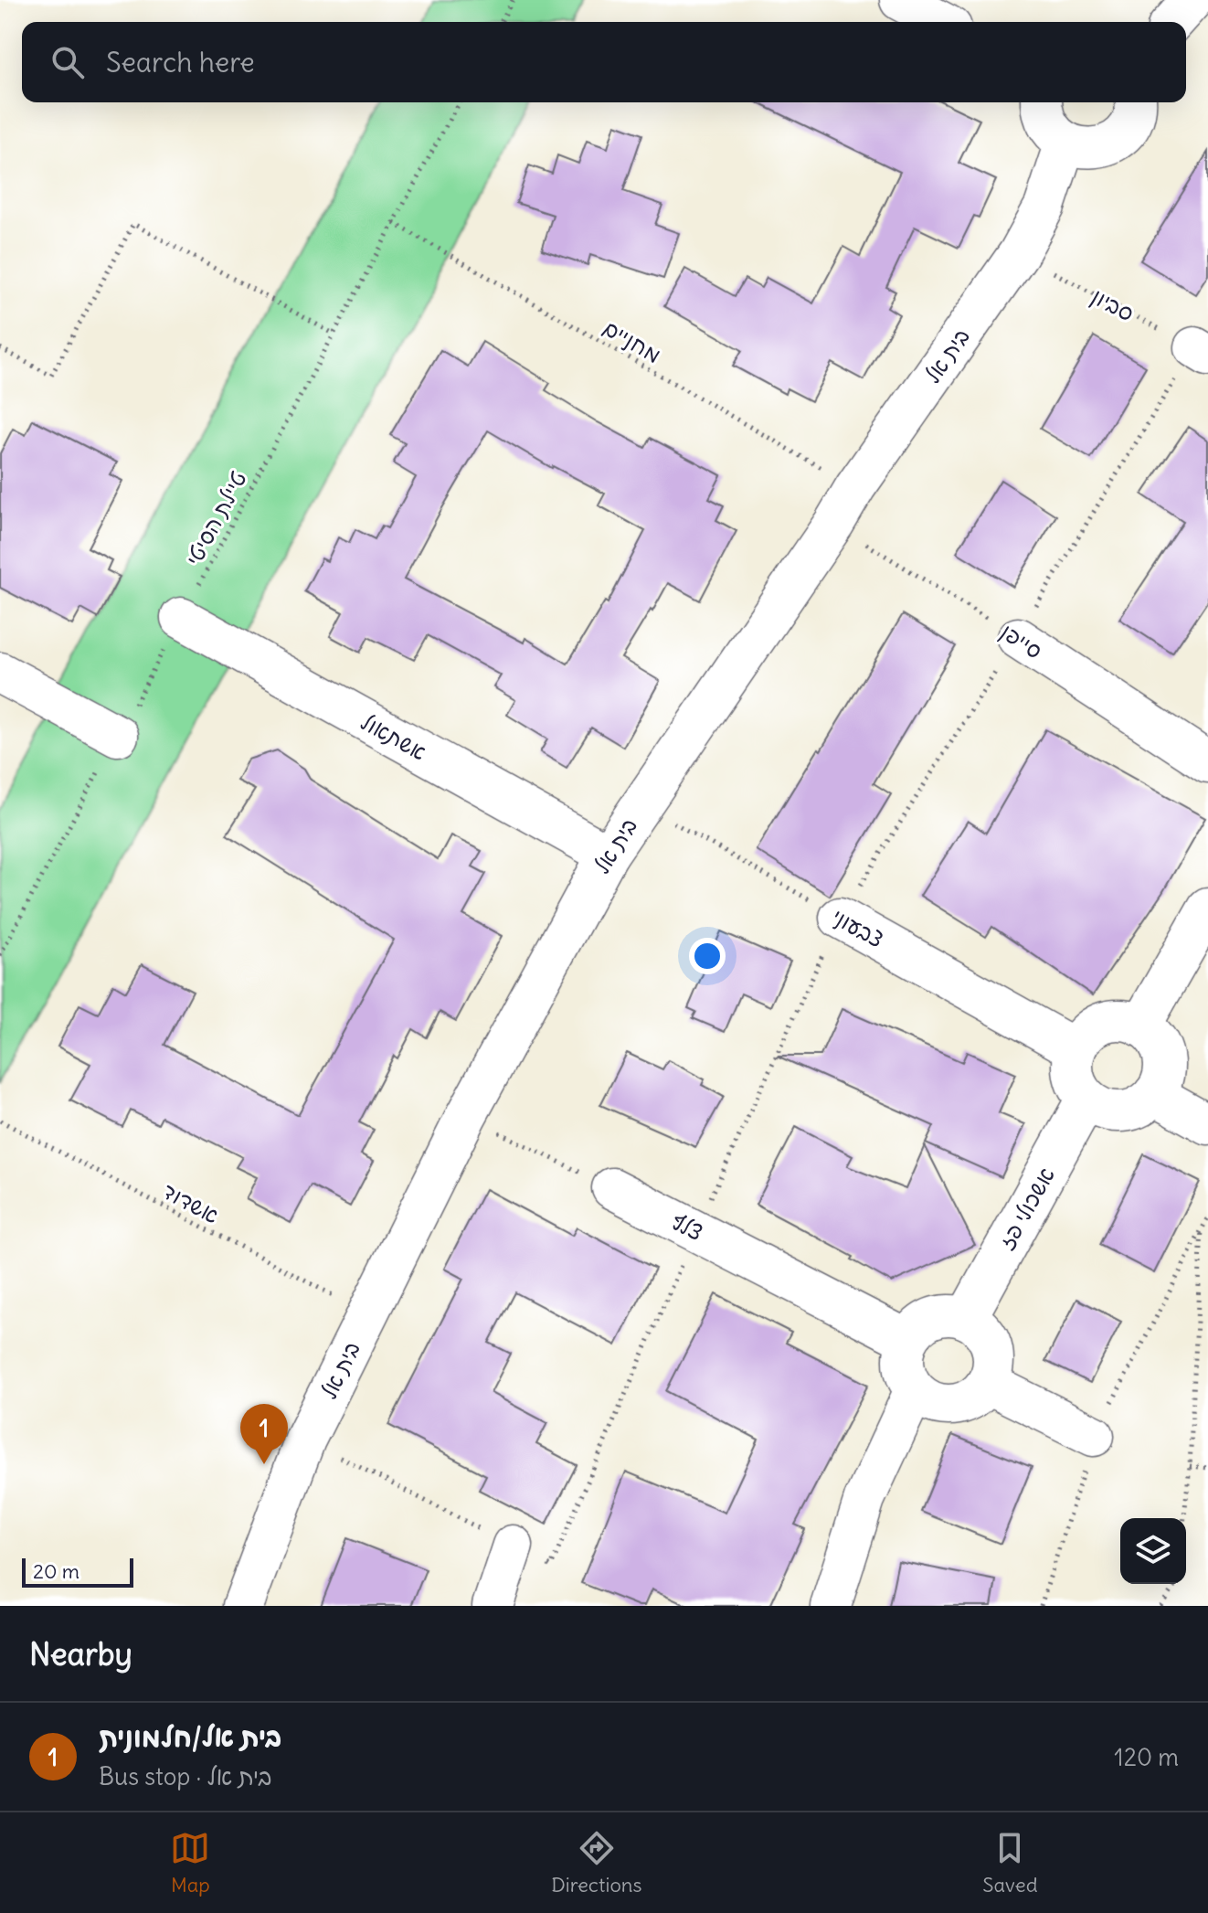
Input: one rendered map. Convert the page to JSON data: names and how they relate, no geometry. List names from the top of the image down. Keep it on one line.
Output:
{"streets":{"street":["בית אל","סייפן","אשתאול","צבעוני","אשכולי פז","צלף"],"path":["סביון","מחניים","טיילת הסיטי","אשדוד"]},"crossings":[["סביון","בית אל"],["מחניים","בית אל"],["מחניים","טיילת הסיטי"],["בית אל","סייפן"],["בית אל","אשתאול"],["בית אל","צבעוני"],["בית אל","אשדוד"],["טיילת הסיטי","אשתאול"],["צבעוני","אשכולי פז"],["אשכולי פז","צלף"]],"scale_bar":"20 m","page":{"search":"Search here","pins":"1","scale":"20 m","heading":"Nearby","list":[{"mark":"1","name":"בית אל/חלמונית","note":"Bus stop · בית אל","value":"120 m"}],"nav":["Map","Directions","Saved"]}}
